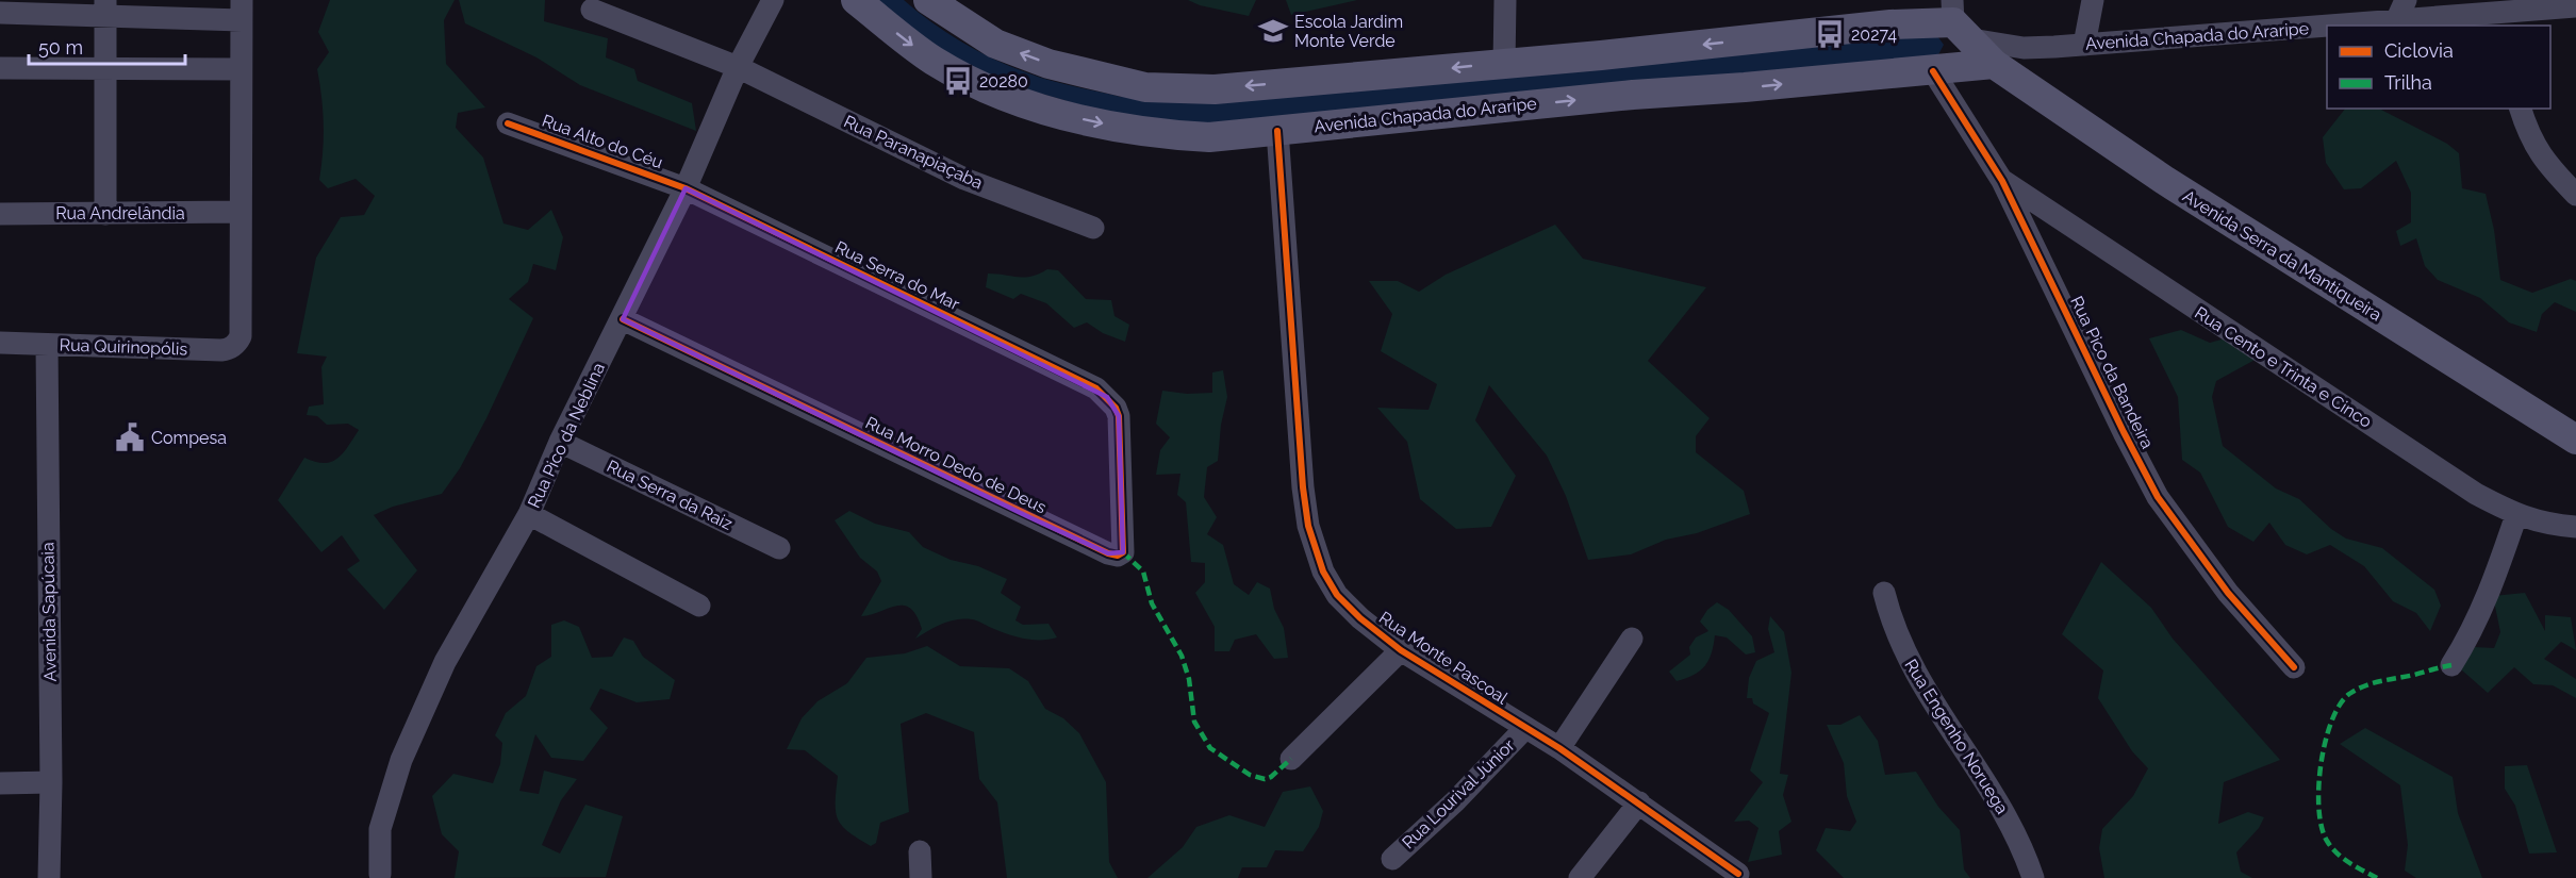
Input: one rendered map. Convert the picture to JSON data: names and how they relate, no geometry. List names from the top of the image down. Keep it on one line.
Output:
{"streets":{"main road":["Avenida Chapada do Araripe","Avenida Serra da Mantiqueira"],"street":["Rua Alto do Céu","Rua Paranapiaçaba","Rua Andrelândia","Rua Serra do Mar","Rua Quirinopólis","Rua Cento e Trinta e Cinco","Rua Pico da Bandeira","Rua Pico da Neblina","Rua Morro Dedo de Deus","Rua Serra da Raiz","Avenida Sapúcaia","Rua Monte Pascoal","Rua Engenho Noruega","Rua Lourival Júnior"]},"crossings":[["Avenida Chapada do Araripe","Avenida Serra da Mantiqueira"],["Avenida Chapada do Araripe","Rua Pico da Bandeira"],["Avenida Chapada do Araripe","Rua Monte Pascoal"],["Rua Alto do Céu","Rua Serra do Mar"],["Rua Alto do Céu","Rua Pico da Neblina"],["Rua Paranapiaçaba","Rua Pico da Neblina"],["Rua Andrelândia","Rua Quirinopólis"],["Rua Serra do Mar","Rua Pico da Neblina"],["Rua Serra do Mar","Rua Morro Dedo de Deus"],["Rua Quirinopólis","Avenida Sapúcaia"],["Rua Cento e Trinta e Cinco","Rua Pico da Bandeira"],["Rua Pico da Neblina","Rua Morro Dedo de Deus"],["Rua Pico da Neblina","Rua Serra da Raiz"],["Rua Monte Pascoal","Rua Lourival Júnior"]],"places":{"school or university":["Escola Jardim Monte Verde"],"bus stop":["20274","20280"],"public building":["Compesa"]},"legend":["Ciclovia","Trilha"],"scale_bar":"50 m"}
